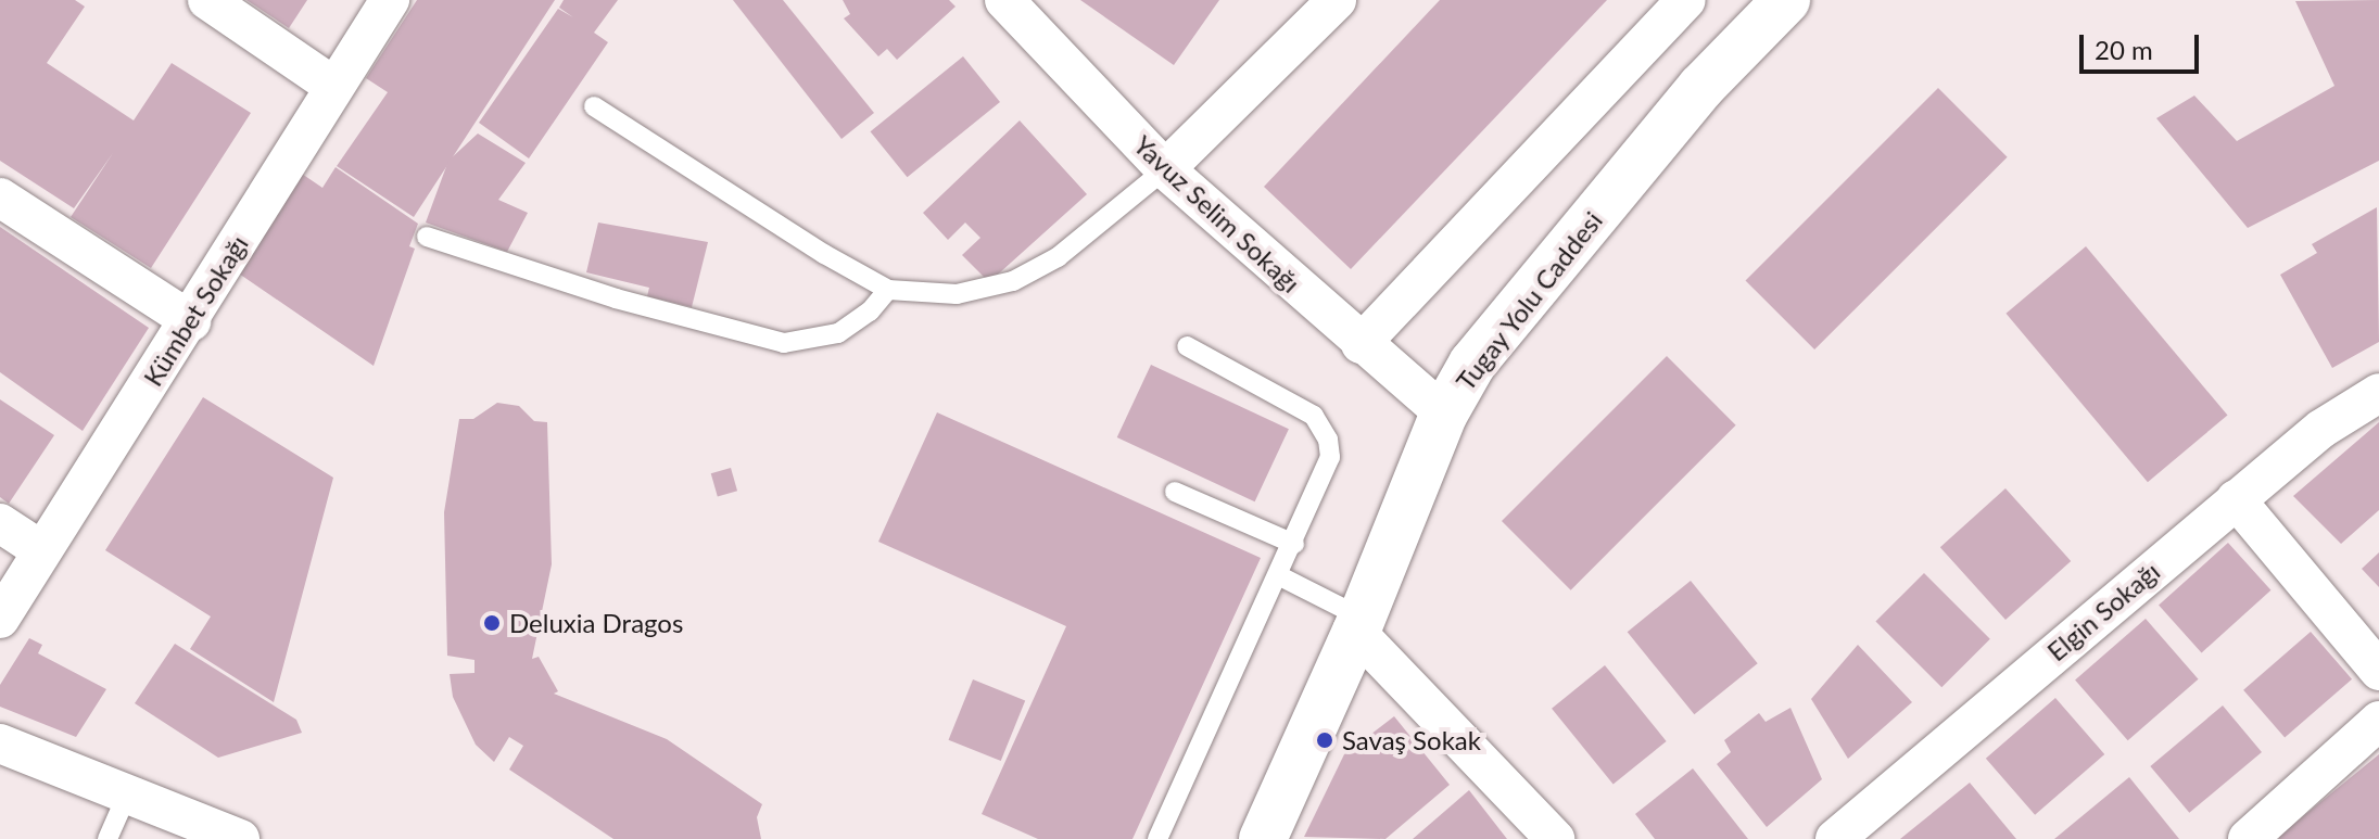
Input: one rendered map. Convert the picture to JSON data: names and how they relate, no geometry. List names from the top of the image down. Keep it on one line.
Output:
{"streets":{"main road":["Tugay Yolu Caddesi"],"street":["Yavuz Selim Sokağı","Kümbet Sokağı","Elgin Sokağı"]},"crossings":[["Yavuz Selim Sokağı","Tugay Yolu Caddesi"]],"places":["Deluxia Dragos","Savaş Sokak"],"scale_bar":"20 m"}
